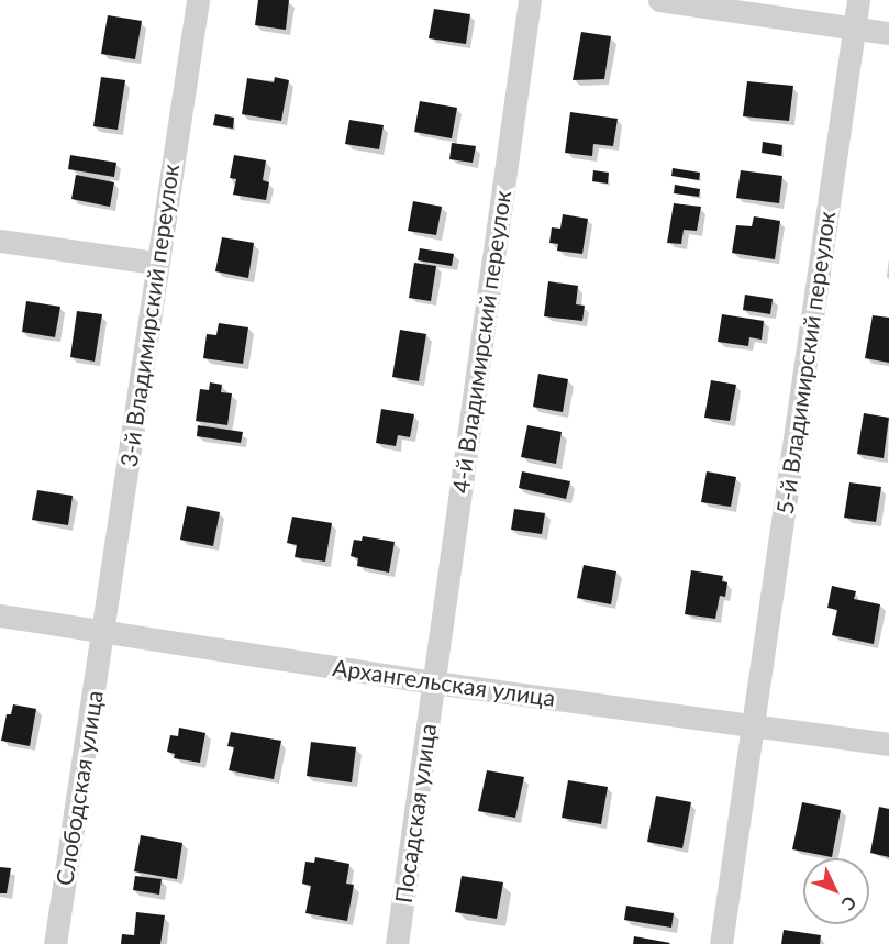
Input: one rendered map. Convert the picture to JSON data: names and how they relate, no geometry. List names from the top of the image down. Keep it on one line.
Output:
{"streets":{"street":["3-й Владимирский переулок","4-й Владимирский переулок","5-й Владимирский переулок","Архангельская улица","Слободская улица","Посадская улица"]},"crossings":[["3-й Владимирский переулок","Архангельская улица"],["3-й Владимирский переулок","Слободская улица"],["4-й Владимирский переулок","Архангельская улица"],["4-й Владимирский переулок","Посадская улица"],["5-й Владимирский переулок","Архангельская улица"],["Архангельская улица","Слободская улица"],["Архангельская улица","Посадская улица"]],"north":"bottom right"}
